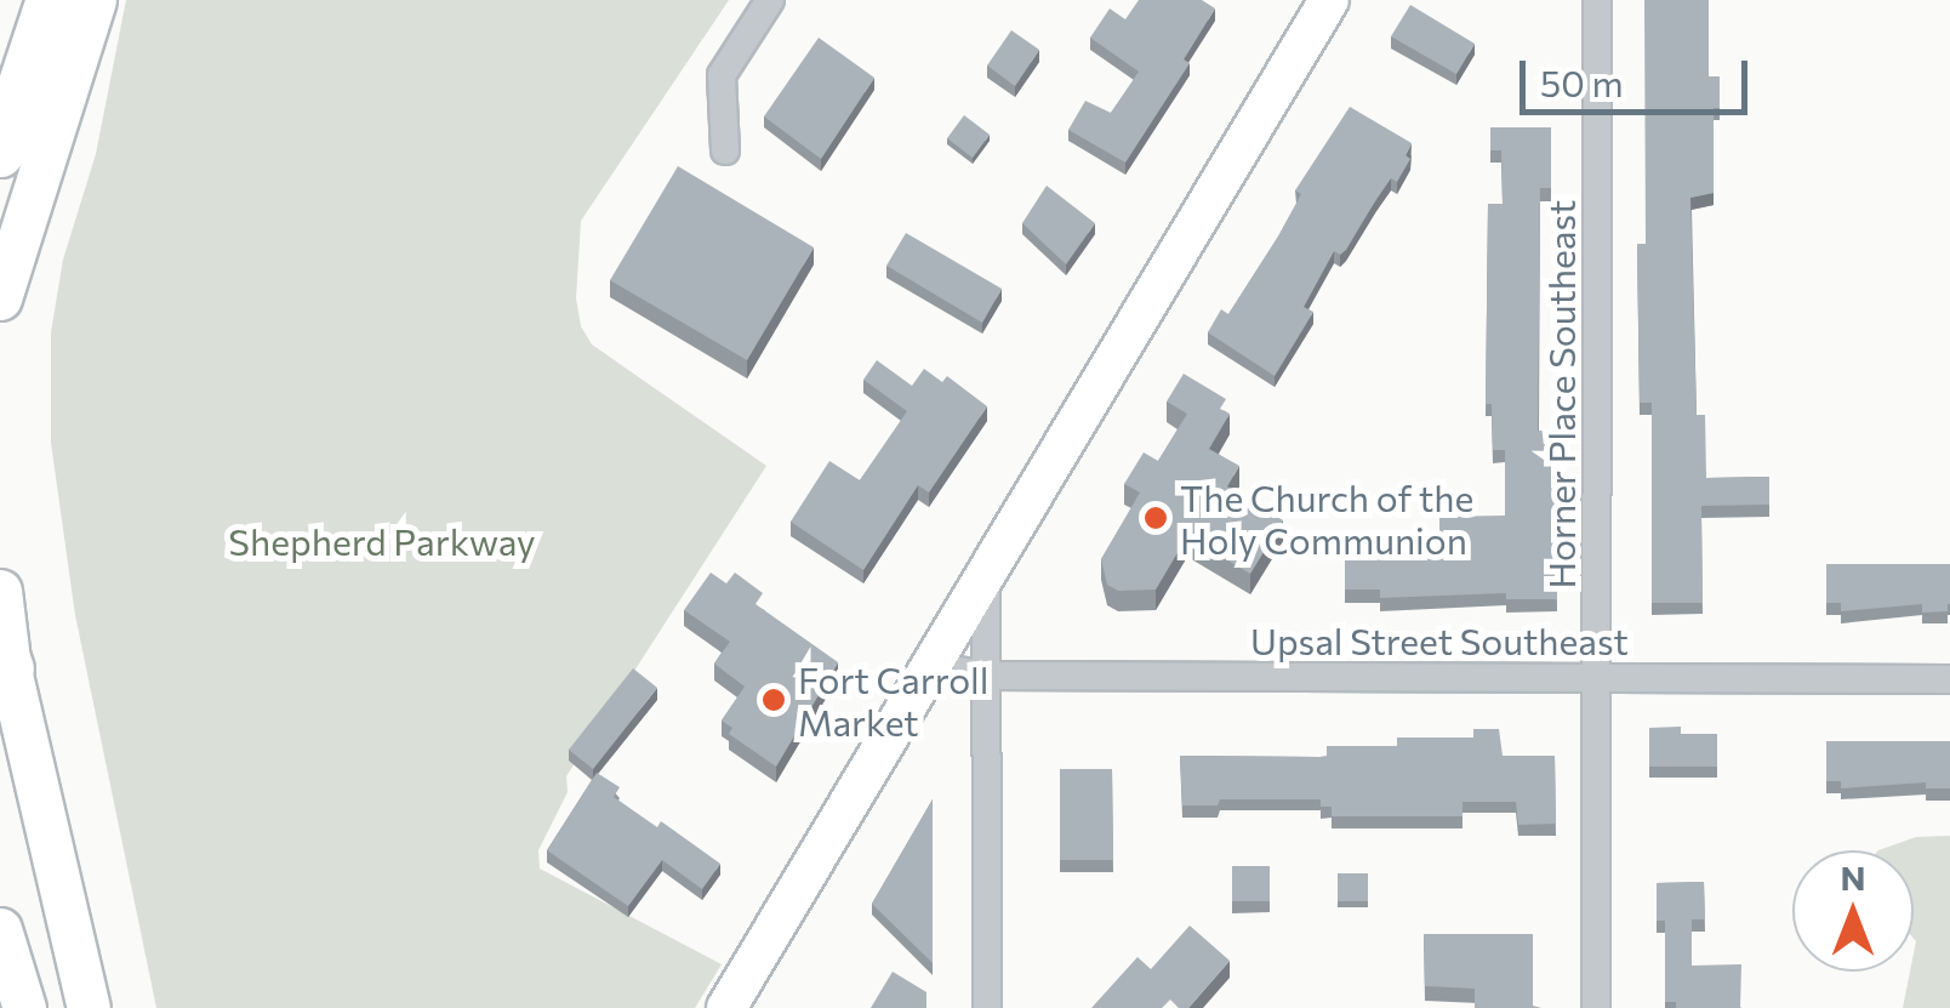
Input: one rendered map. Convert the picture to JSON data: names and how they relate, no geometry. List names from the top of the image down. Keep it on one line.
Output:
{"streets":{"street":["Horner Place Southeast","Upsal Street Southeast"]},"crossings":[["Horner Place Southeast","Upsal Street Southeast"]],"parks":["Shepherd Parkway"],"places":["The Church of the Holy Communion","Fort Carroll Market"],"scale_bar":"50 m","north":"top"}
